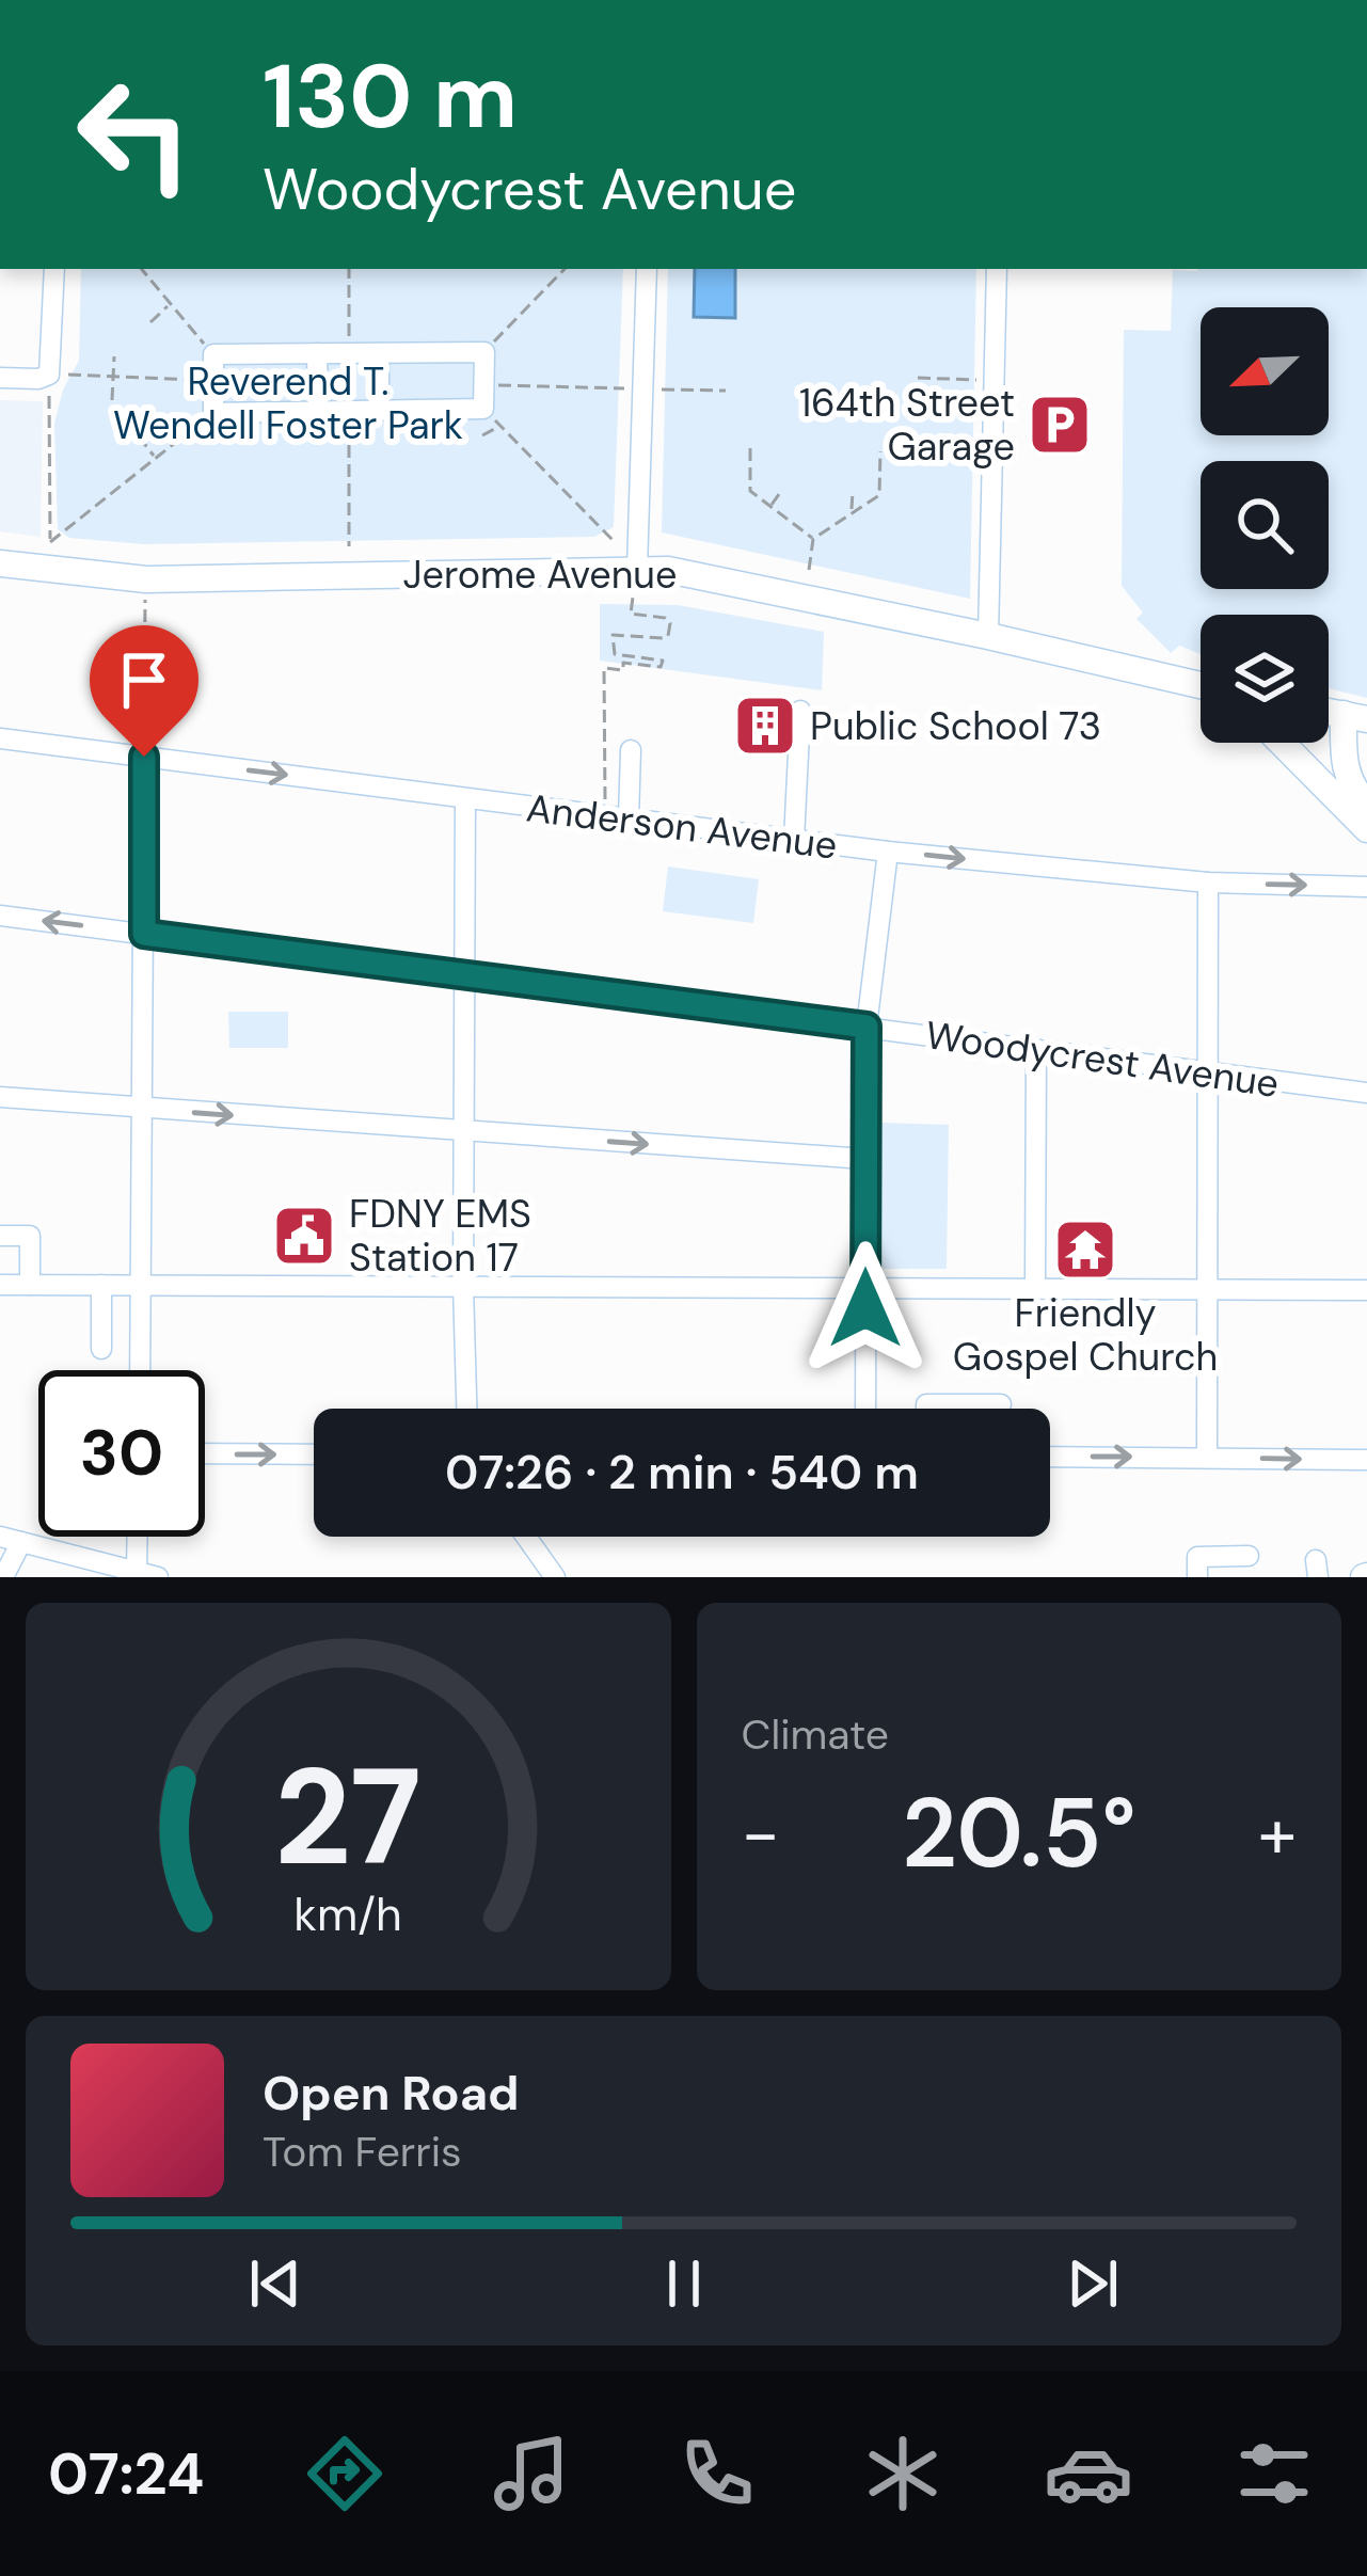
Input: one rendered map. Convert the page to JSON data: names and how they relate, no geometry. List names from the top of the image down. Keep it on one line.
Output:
{"streets":{"main road":["Jerome Avenue"],"street":["Anderson Avenue","Woodycrest Avenue"]},"one_way":["Anderson Avenue"],"parks":["Reverend T. Wendell Foster Park"],"places":{"parking":["164th Street Garage"],"building":["Public School 73"],"public building":["FDNY EMS Station 17"],"temple":["Friendly Gospel Church"]},"north":"bottom left","page":{"turn":["130 m","Woodycrest Avenue"],"limit":"30","trip":"07:26 · 2 min · 540 m","tile":"Climate","heat":["−","20.5°","+"],"song":["Open Road","Tom Ferris"],"tabs":"07:24","gauge":["27","km/h"]}}
